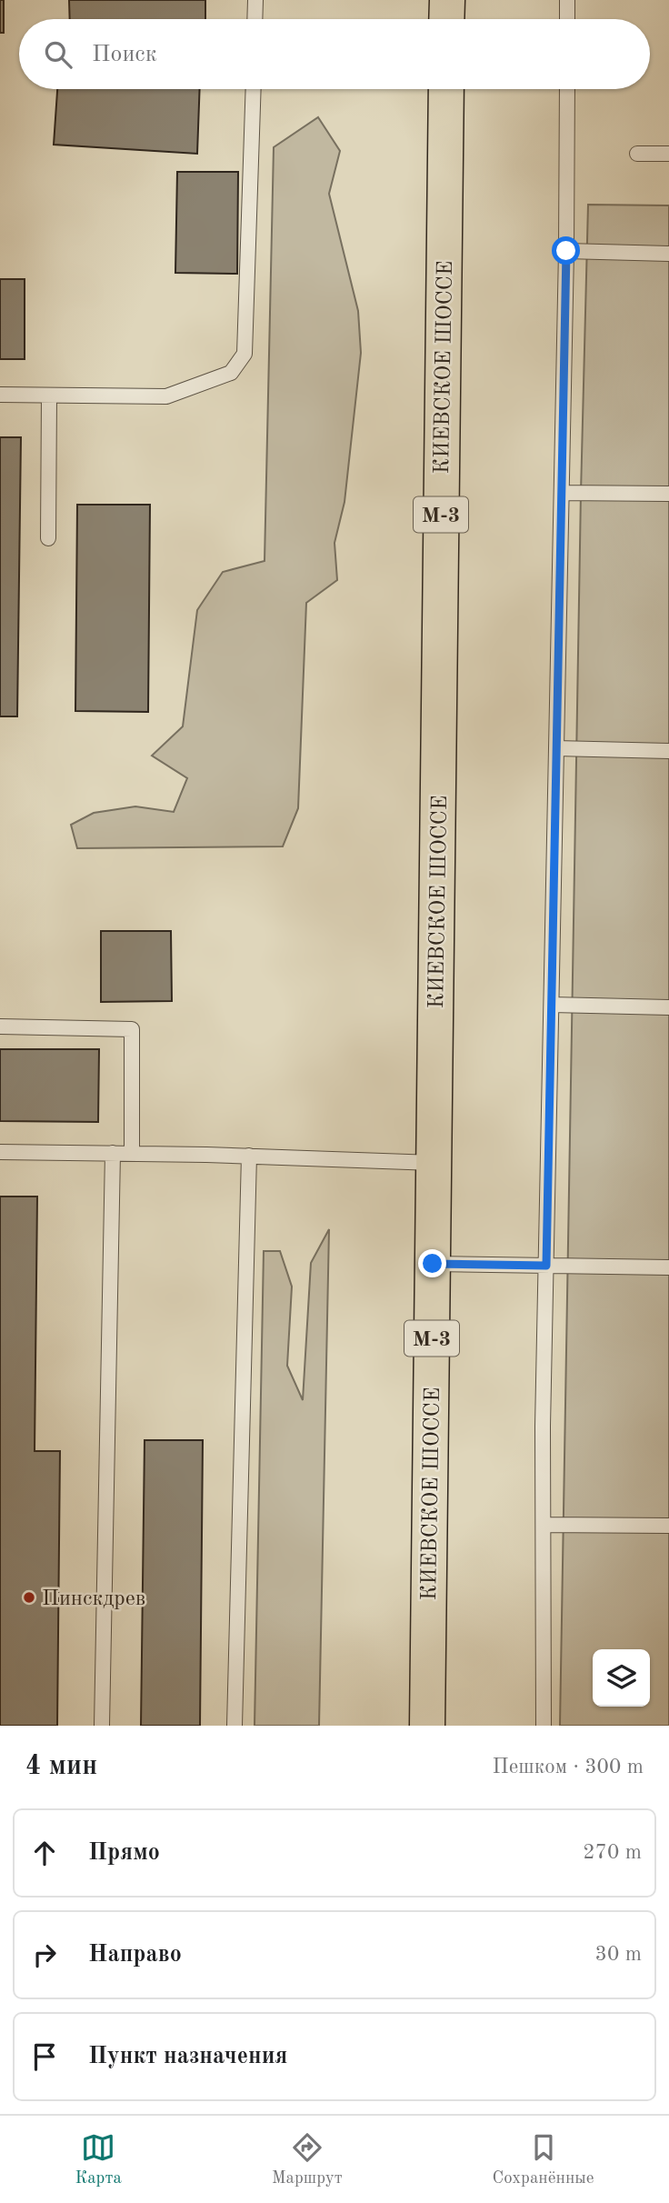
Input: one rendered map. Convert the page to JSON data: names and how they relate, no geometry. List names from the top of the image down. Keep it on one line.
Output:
{"streets":{"highway":["КИЕВСКОЕ ШОССЕ","М-3"]},"places":["Пинскдрев"],"page":{"search":"Поиск","heading":["4 мин","Пешком · 300 m"],"list":[["Прямо","270 m"],["Направо","30 m"],"Пункт назначения"],"nav":["Карта","Маршрут","Сохранённые"]}}
